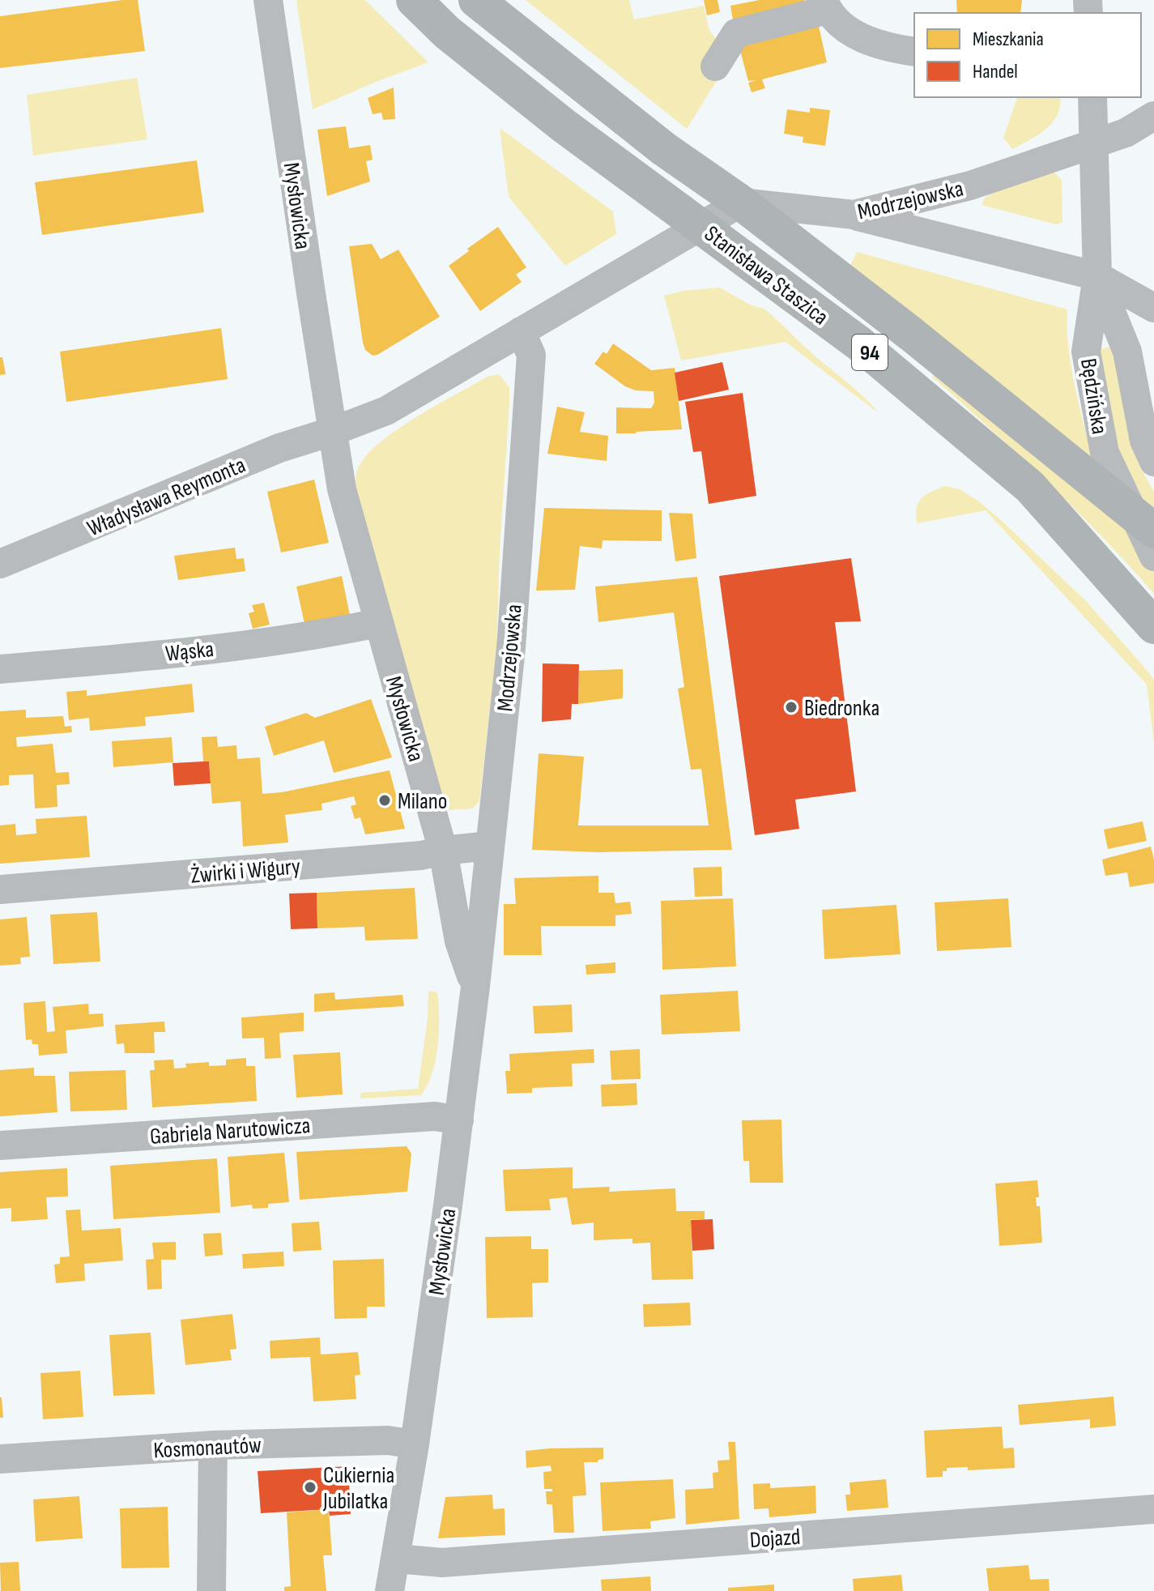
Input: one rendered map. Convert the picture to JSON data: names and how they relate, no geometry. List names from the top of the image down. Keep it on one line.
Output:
{"streets":{"main road":["Stanisława Staszica","94"],"street":["Modrzejowska","Mysłowicka","Będzińska","Władysława Reymonta","Wąska","Żwirki i Wigury","Gabriela Narutowicza","Kosmonautów","Dojazd"]},"crossings":[["Modrzejowska","Mysłowicka"],["Modrzejowska","Stanisława Staszica"],["Modrzejowska","Będzińska"],["Modrzejowska","Żwirki i Wigury"],["Mysłowicka","Władysława Reymonta"],["Mysłowicka","Wąska"],["Mysłowicka","Żwirki i Wigury"],["Mysłowicka","Gabriela Narutowicza"],["Mysłowicka","Kosmonautów"],["Mysłowicka","Dojazd"],["Stanisława Staszica","Będzińska"]],"places":["Biedronka","Milano","Cukiernia Jubilatka"],"legend":["Mieszkania","Handel"]}
